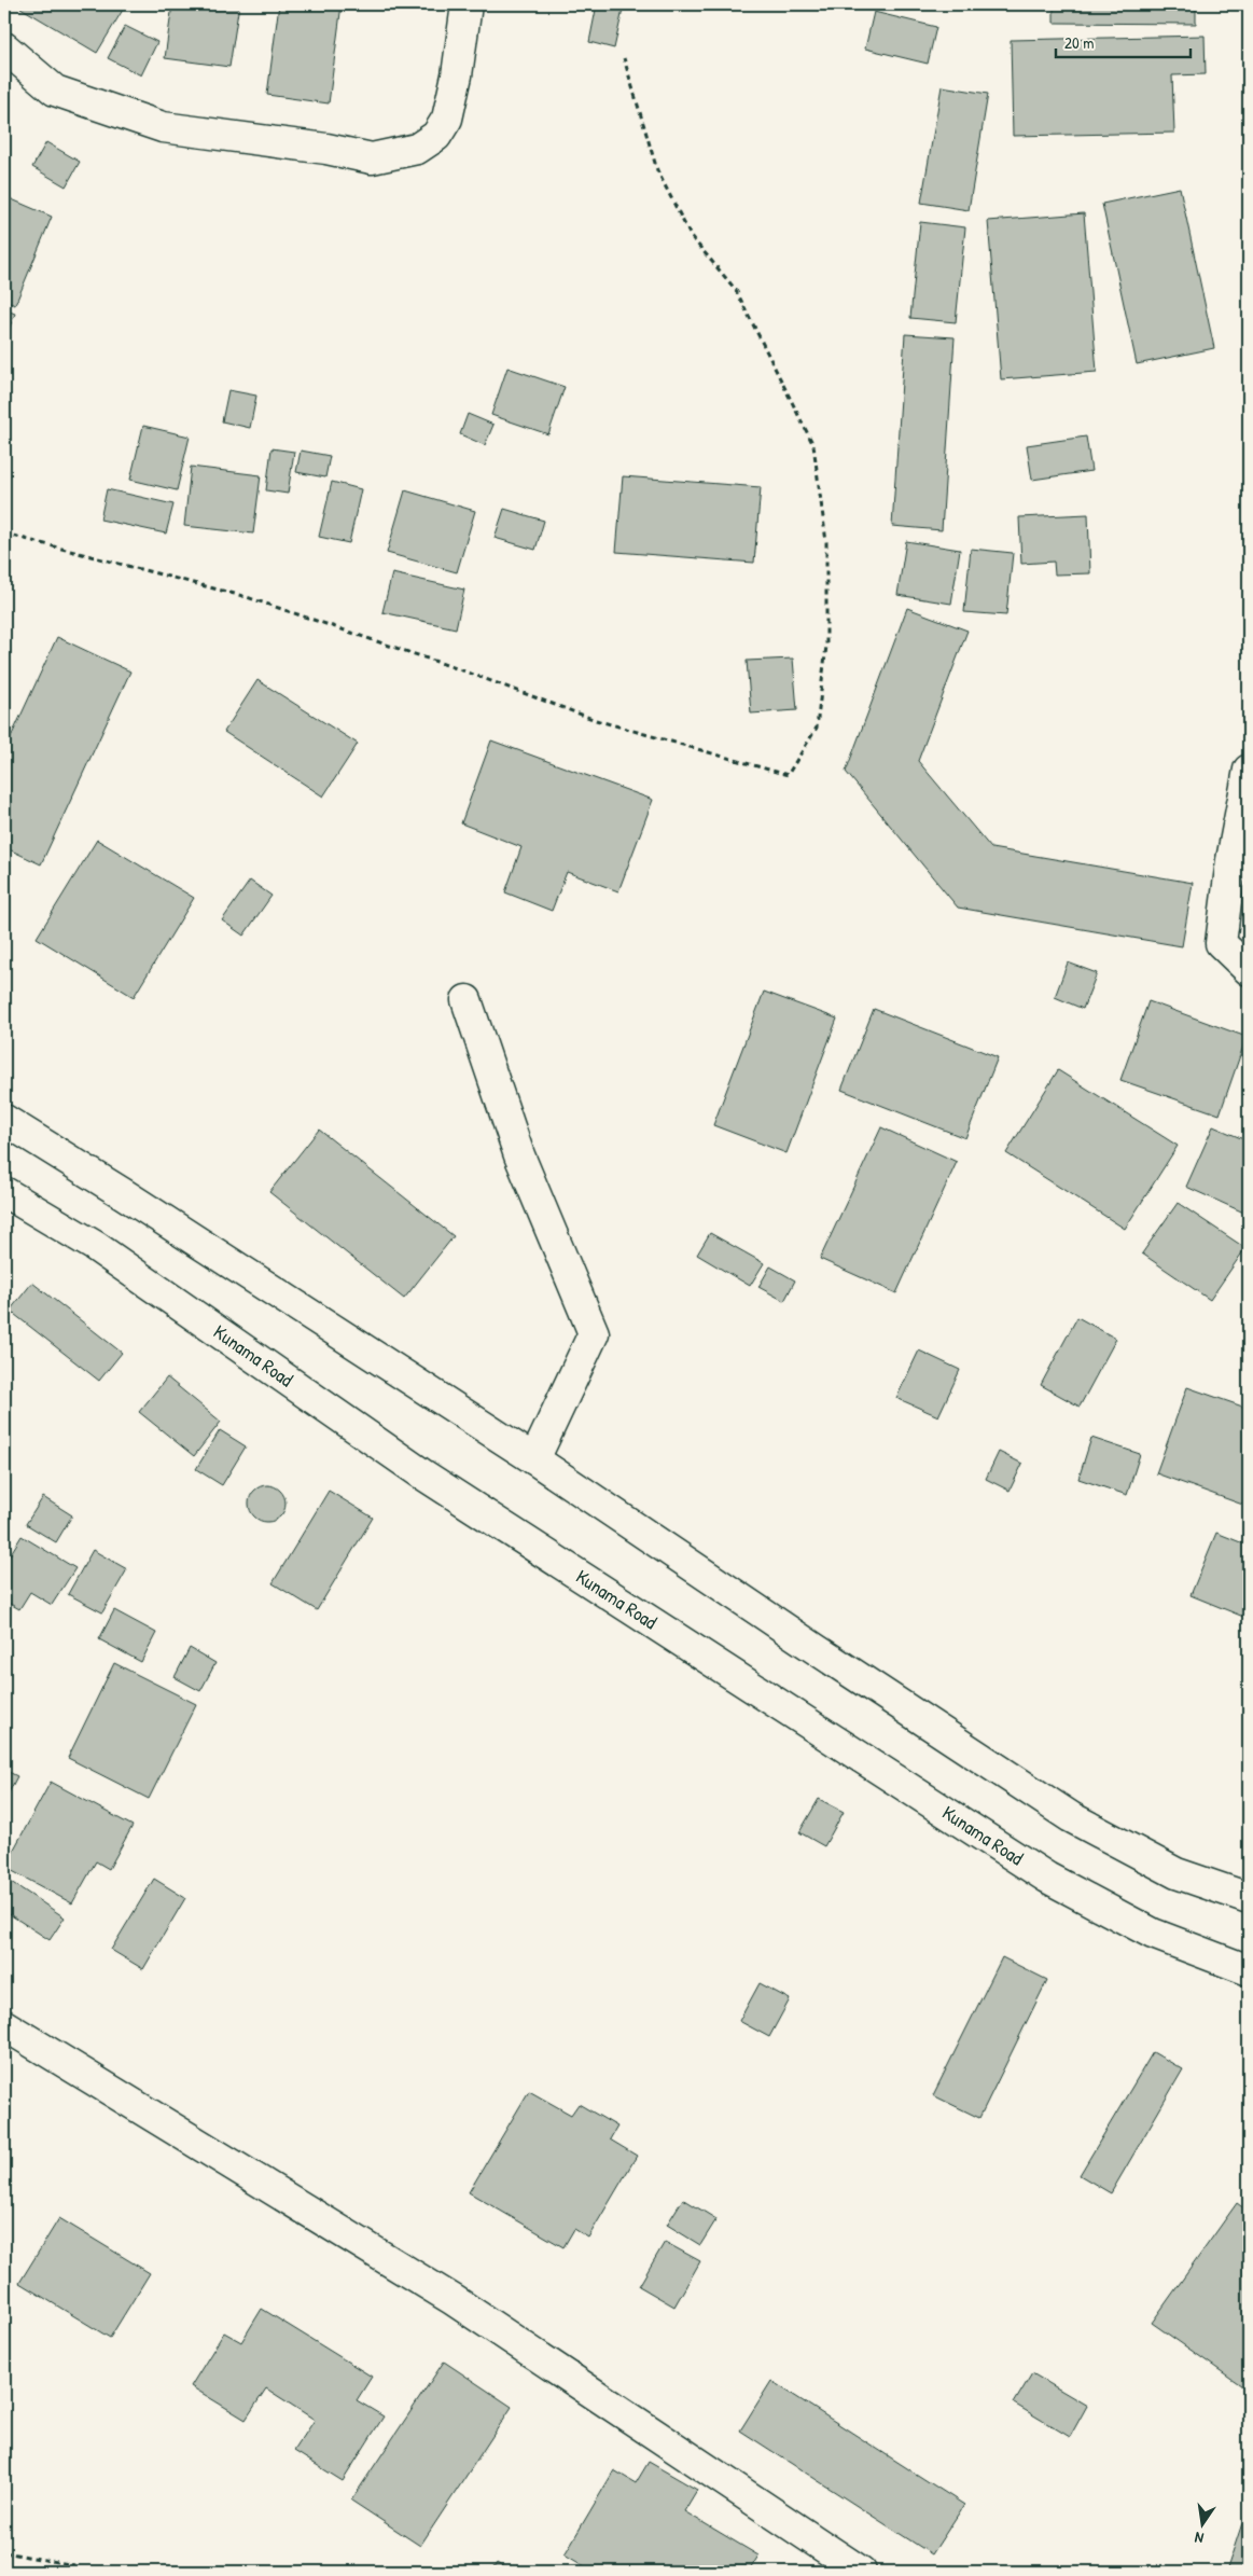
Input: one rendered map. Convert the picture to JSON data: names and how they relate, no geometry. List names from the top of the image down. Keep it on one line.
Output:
{"streets":{"main road":["Kunama Road"]},"scale_bar":"20 m","north":"bottom"}
